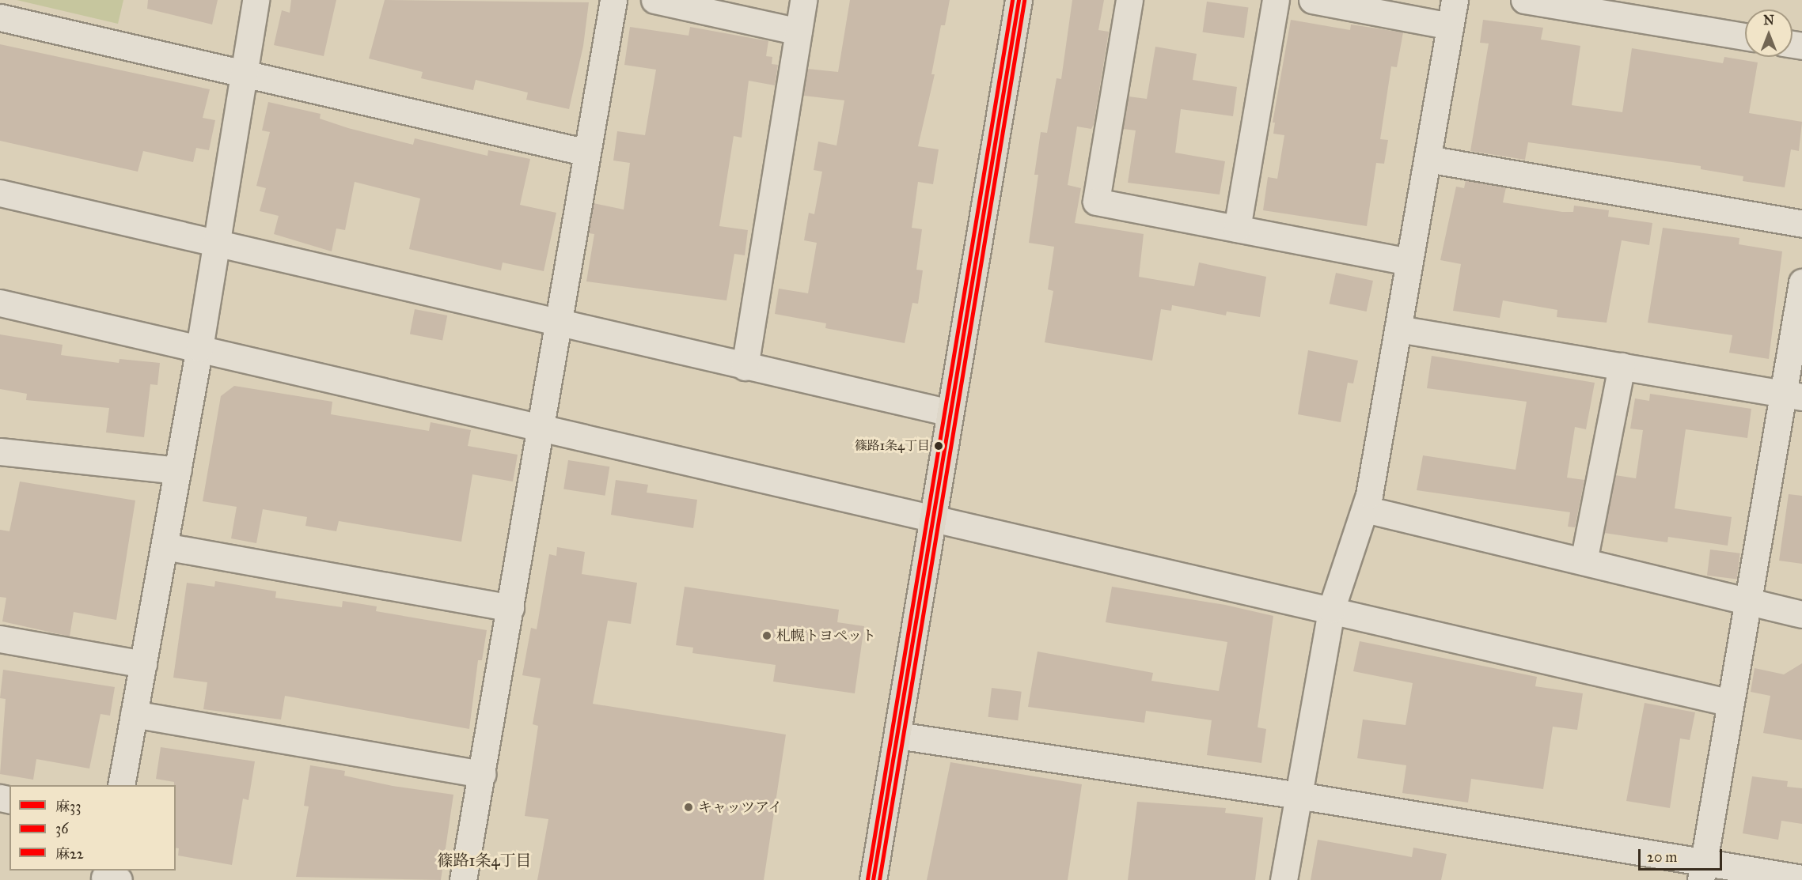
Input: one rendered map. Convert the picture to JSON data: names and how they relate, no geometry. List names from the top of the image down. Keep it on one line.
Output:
{"districts":["篠路1条4丁目"],"places":["篠路1条4丁目","札幌トヨペット","キャッツアイ"],"lines":["transit line 麻33","transit line 麻22","transit line 36"],"legend":["麻33","36","麻22"],"scale_bar":"20 m","north":"top"}
